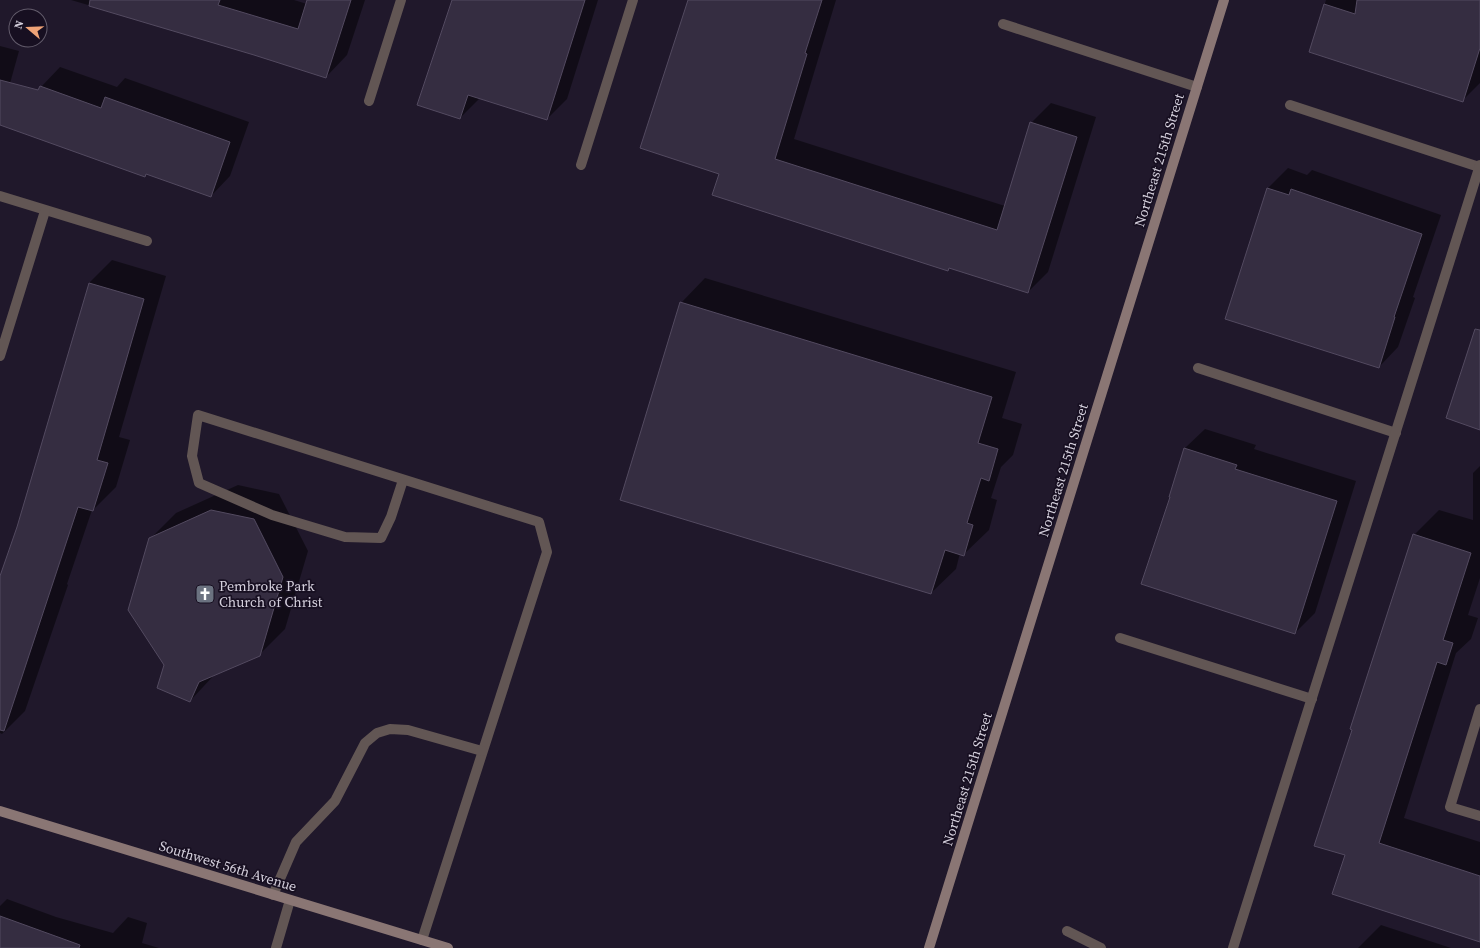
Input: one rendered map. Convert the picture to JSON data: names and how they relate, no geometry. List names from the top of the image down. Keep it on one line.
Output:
{"streets":{"street":["Northeast 215th Street","Southwest 56th Avenue"]},"places":{"church":["Pembroke Park Church of Christ"]},"north":"left"}
